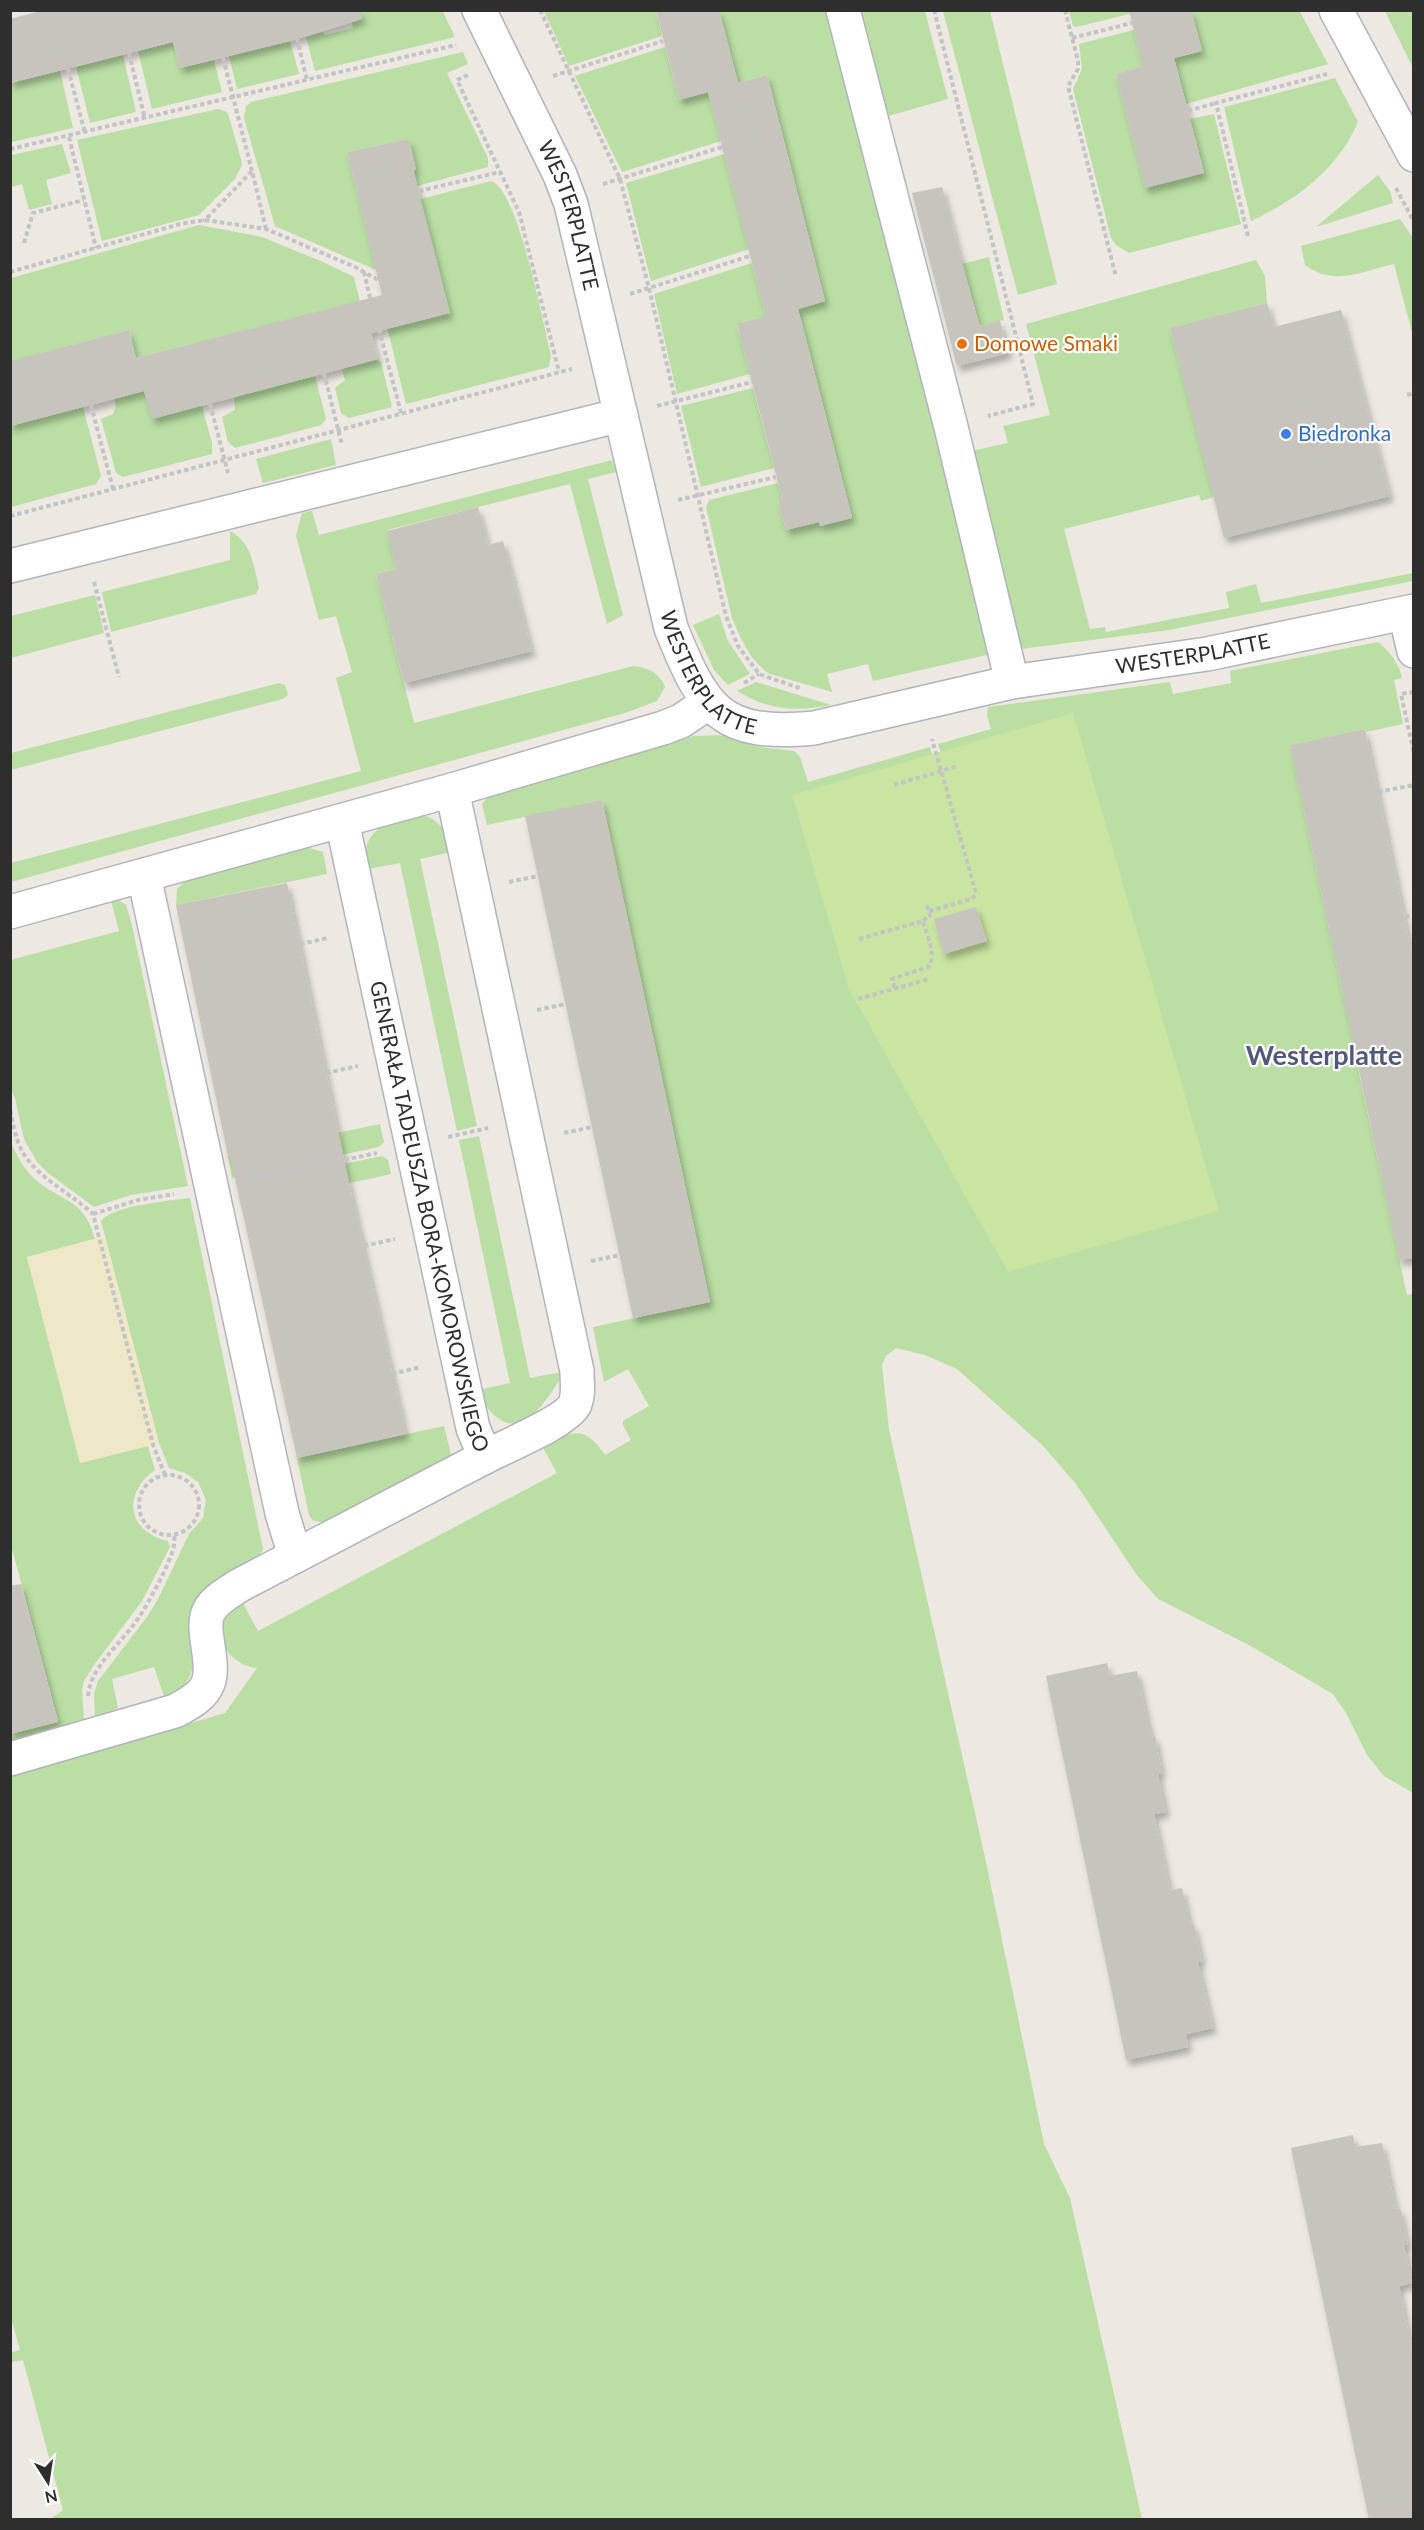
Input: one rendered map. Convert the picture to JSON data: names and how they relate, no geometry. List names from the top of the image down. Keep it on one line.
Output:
{"streets":{"street":["WESTERPLATTE","GENERAŁA TADEUSZA BORA-KOMOROWSKIEGO"]},"districts":["Westerplatte"],"places":["Domowe Smaki","Biedronka"],"north":"bottom"}
